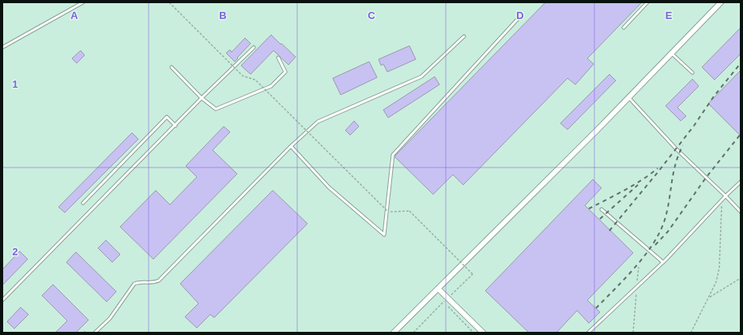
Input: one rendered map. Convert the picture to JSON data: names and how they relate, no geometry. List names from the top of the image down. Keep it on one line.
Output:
{"grid":{"columns":["A","B","C","D","E"],"rows":["1","2"]}}
